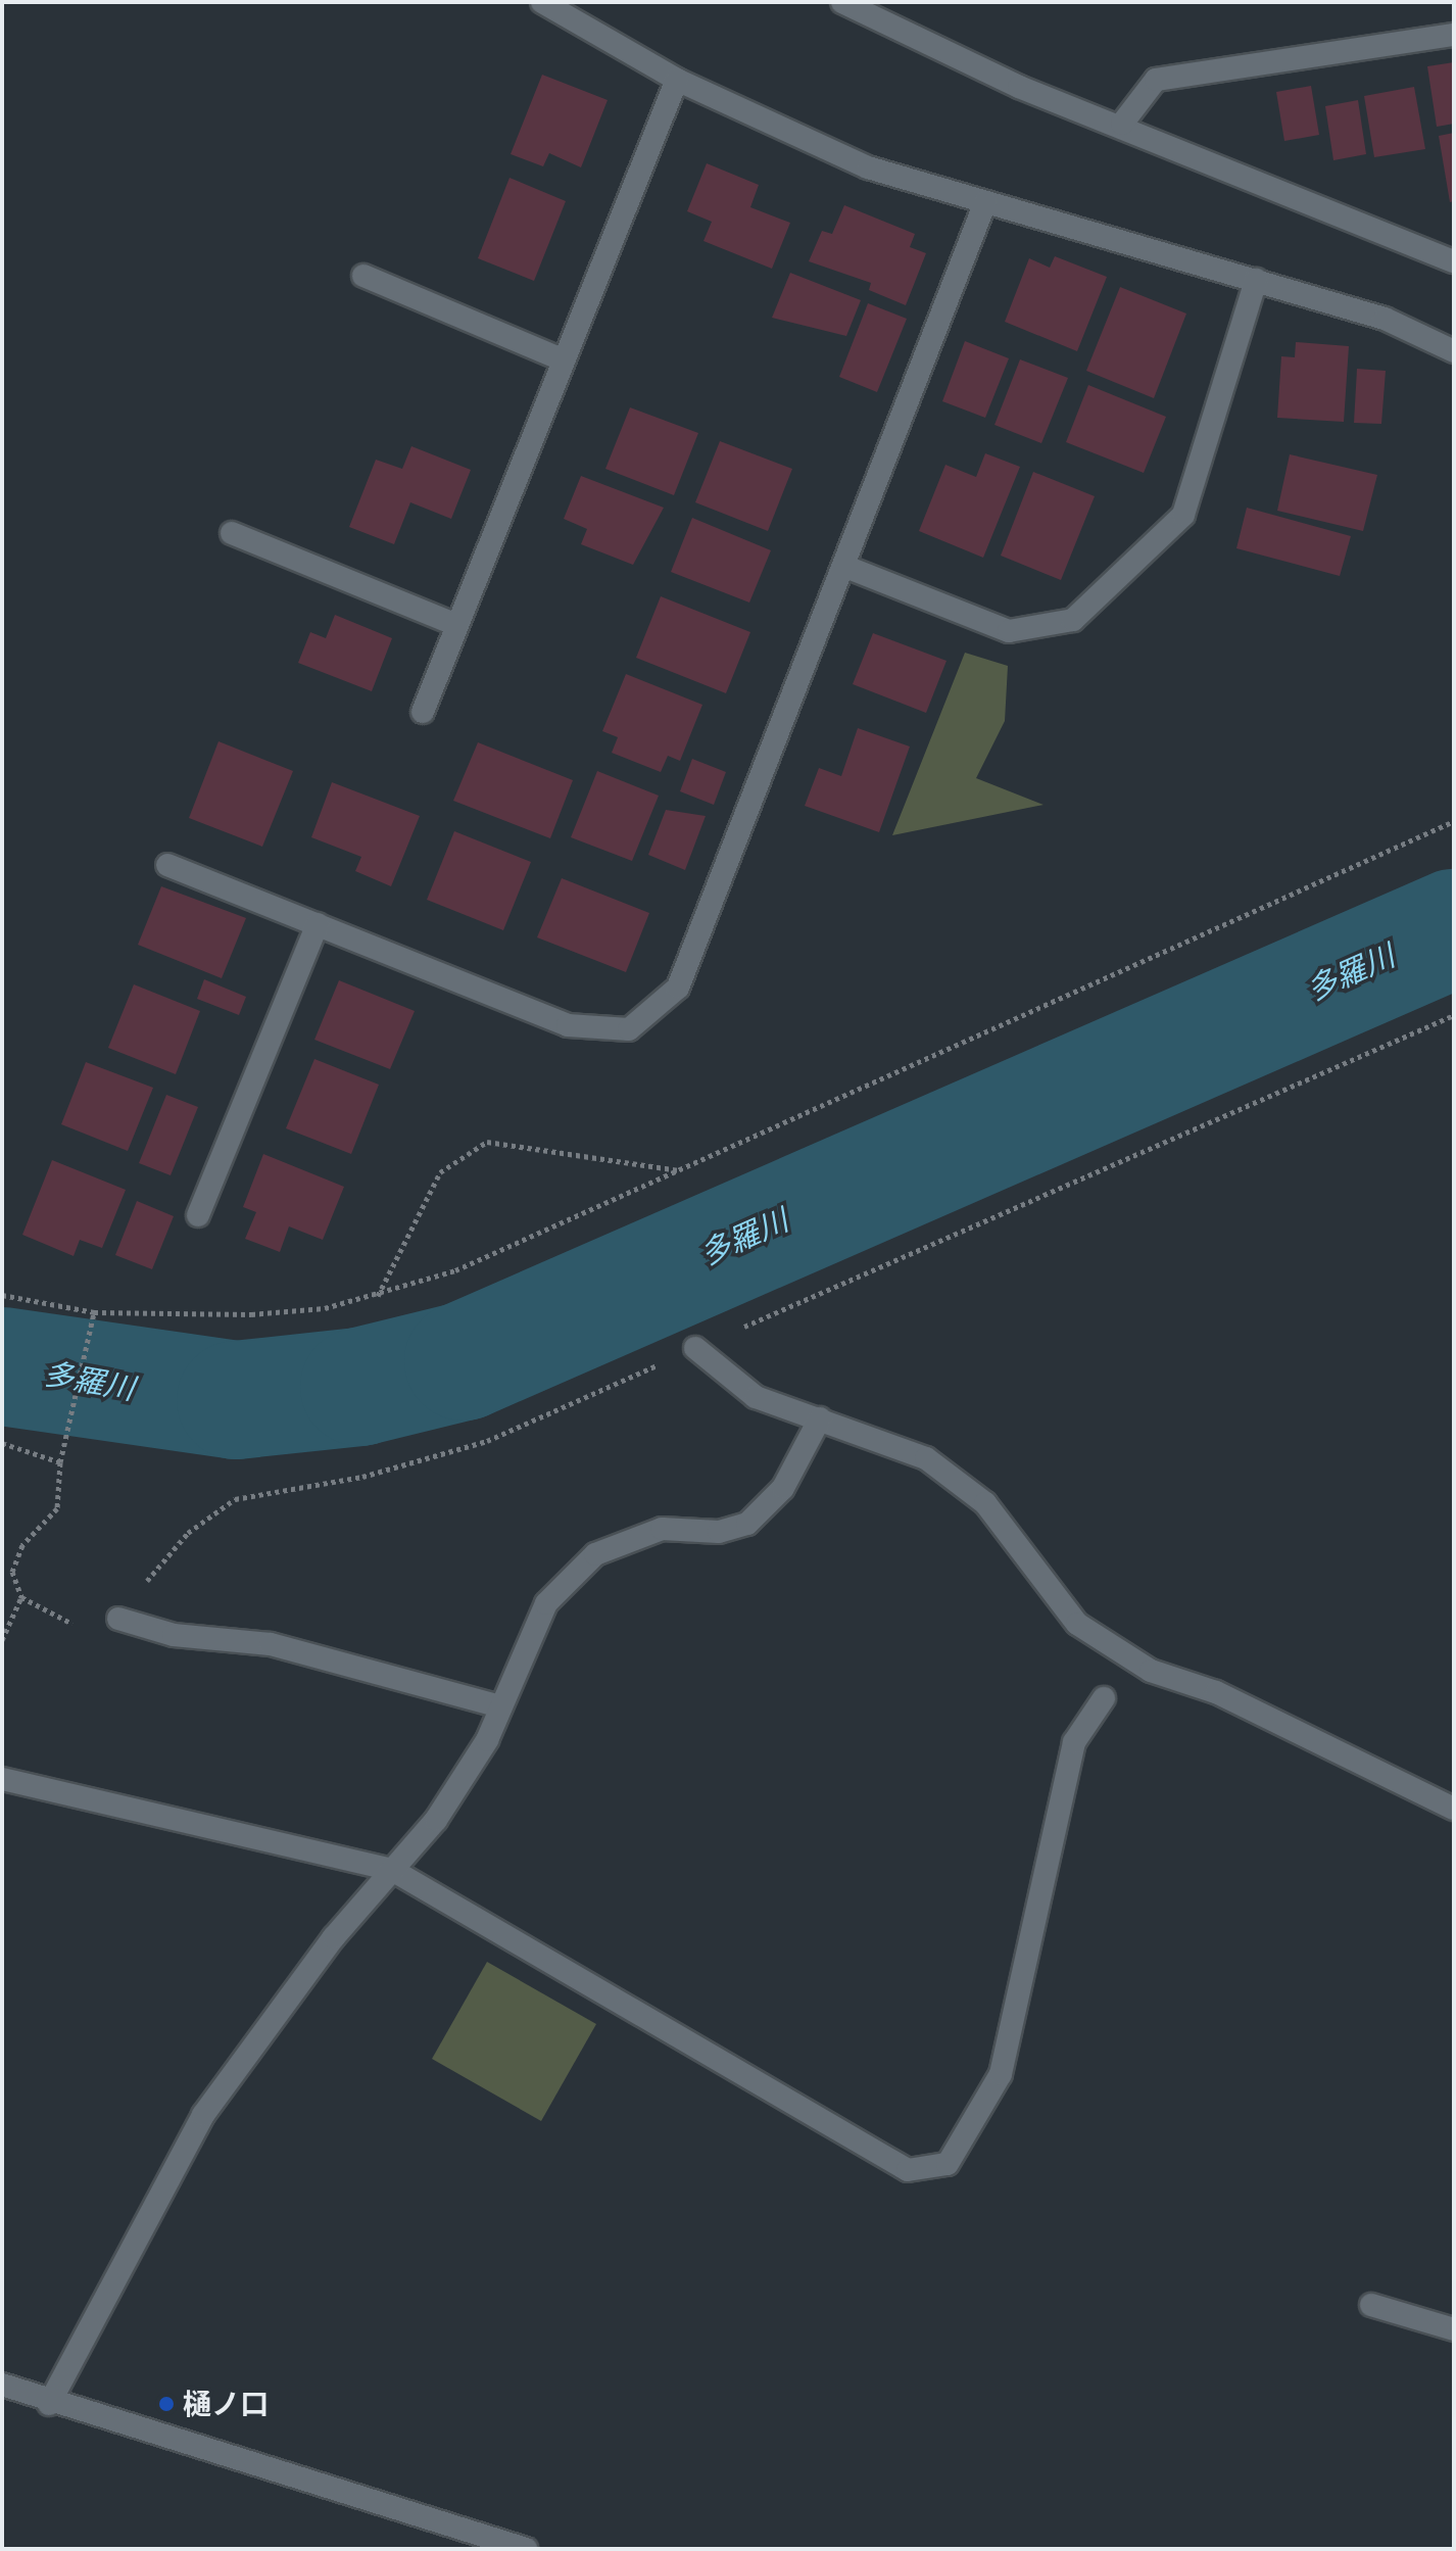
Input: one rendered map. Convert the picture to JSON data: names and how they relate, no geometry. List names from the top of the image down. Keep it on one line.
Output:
{"water":["多羅川"],"places":["樋ノ口"]}
